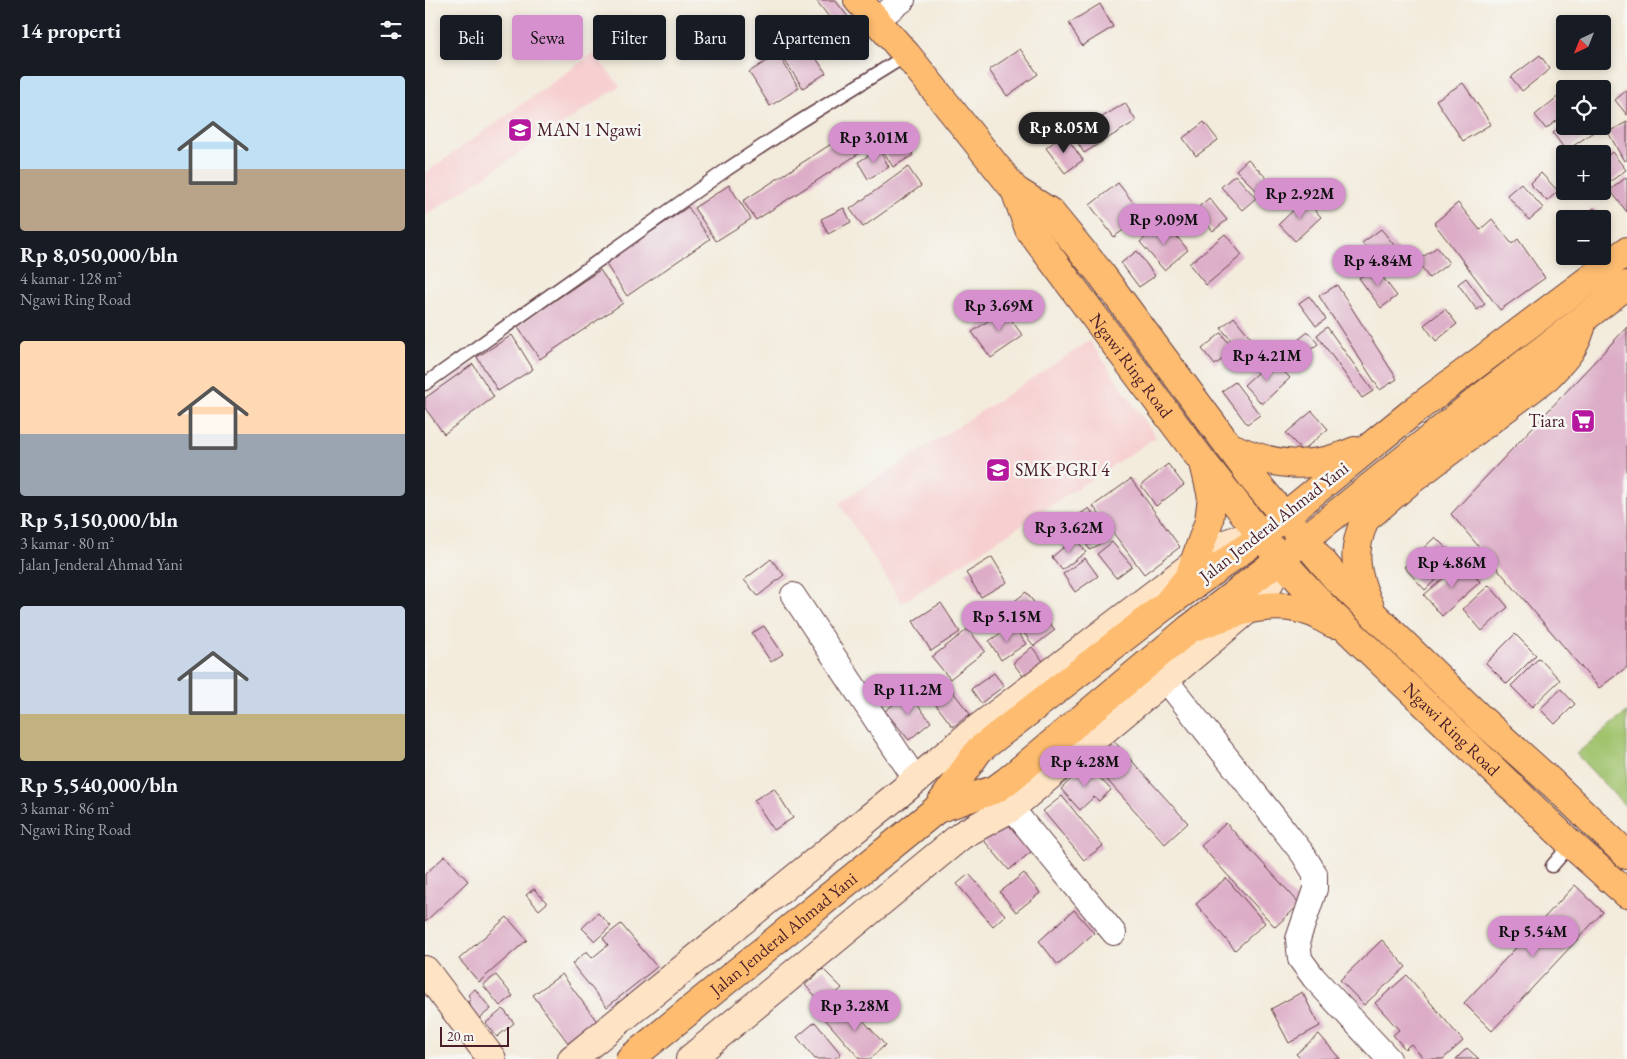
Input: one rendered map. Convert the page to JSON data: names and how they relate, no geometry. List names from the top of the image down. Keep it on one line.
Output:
{"streets":{"main road":["Ngawi Ring Road","Jalan Jenderal Ahmad Yani"]},"crossings":[["Ngawi Ring Road","Jalan Jenderal Ahmad Yani"]],"places":{"school or university":["MAN 1 Ngawi","SMK PGRI 4"],"supermarket":["Tiara"]},"scale_bar":"20 m","north":"bottom left","page":{"heading":"14 properti","map_buttons":["+","−"],"chip":["Beli","Sewa","Filter","Baru","Apartemen"],"list":[{"name":"Rp 8,050,000/bln","note":"4 kamar · 128 m² · Ngawi Ring Road"},{"name":"Rp 5,150,000/bln","note":"3 kamar · 80 m² · Jalan Jenderal Ahmad Yani"},{"name":"Rp 5,540,000/bln","note":"3 kamar · 86 m² · Ngawi Ring Road"}],"price":["Rp 8.05M","Rp 3.01M","Rp 2.92M","Rp 9.09M","Rp 4.84M","Rp 3.69M","Rp 4.21M","Rp 3.62M","Rp 4.86M","Rp 5.15M","Rp 11.2M","Rp 4.28M","Rp 5.54M","Rp 3.28M"],"scale":"20 m"}}
